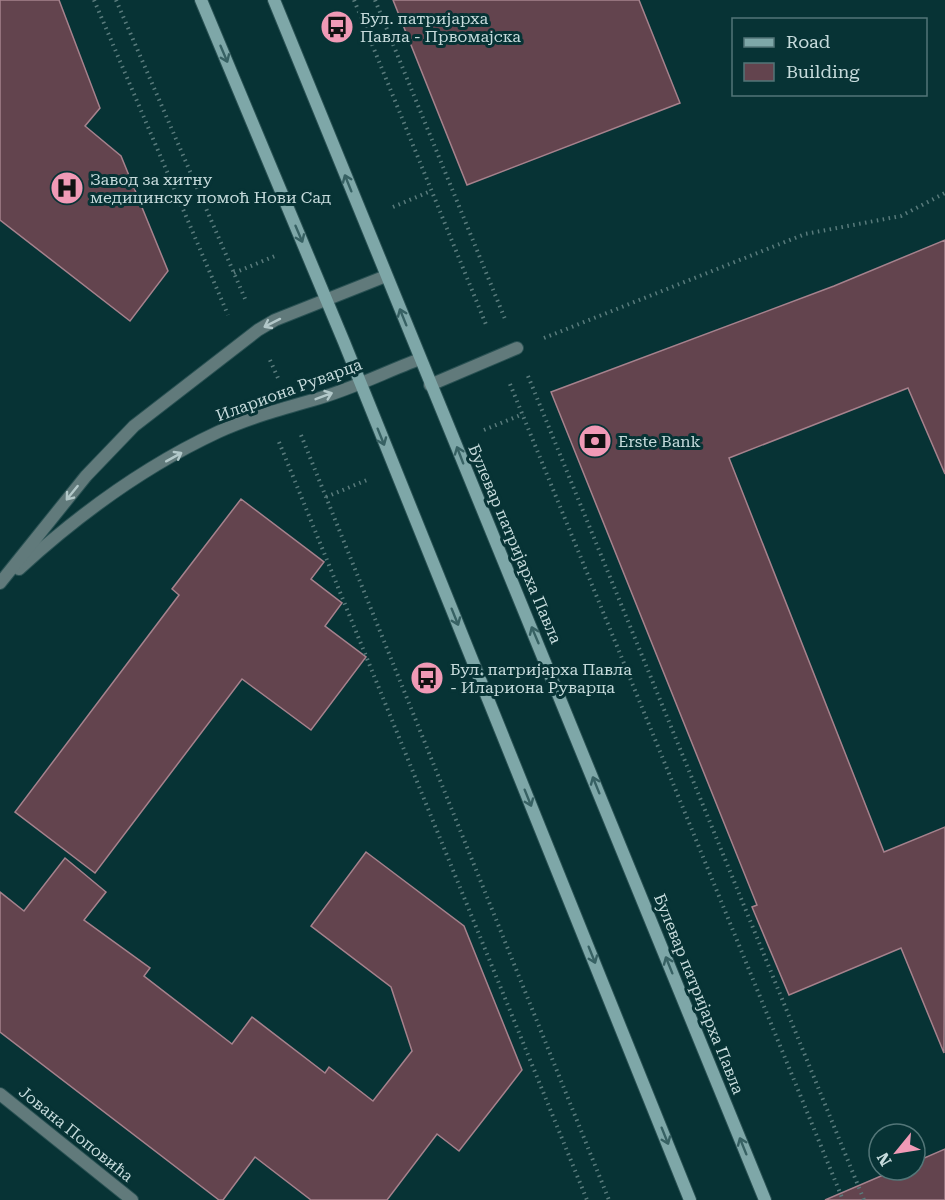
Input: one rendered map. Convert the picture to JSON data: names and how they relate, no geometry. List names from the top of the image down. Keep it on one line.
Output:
{"streets":{"main road":["Булевар патријарха Павла"],"street":["Илариона Руварца","Јована Поповића"]},"crossings":[["Илариона Руварца","Булевар патријарха Павла"]],"places":{"bus stop":["Бул. патријарха Павла - Првомајска","Бул. патријарха Павла - Илариона Руварца"],"hospital":["Завод за хитну медицинску помоћ Нови Сад"],"bank":["Erste Bank"]},"legend":["Road","Building"],"north":"bottom left"}
